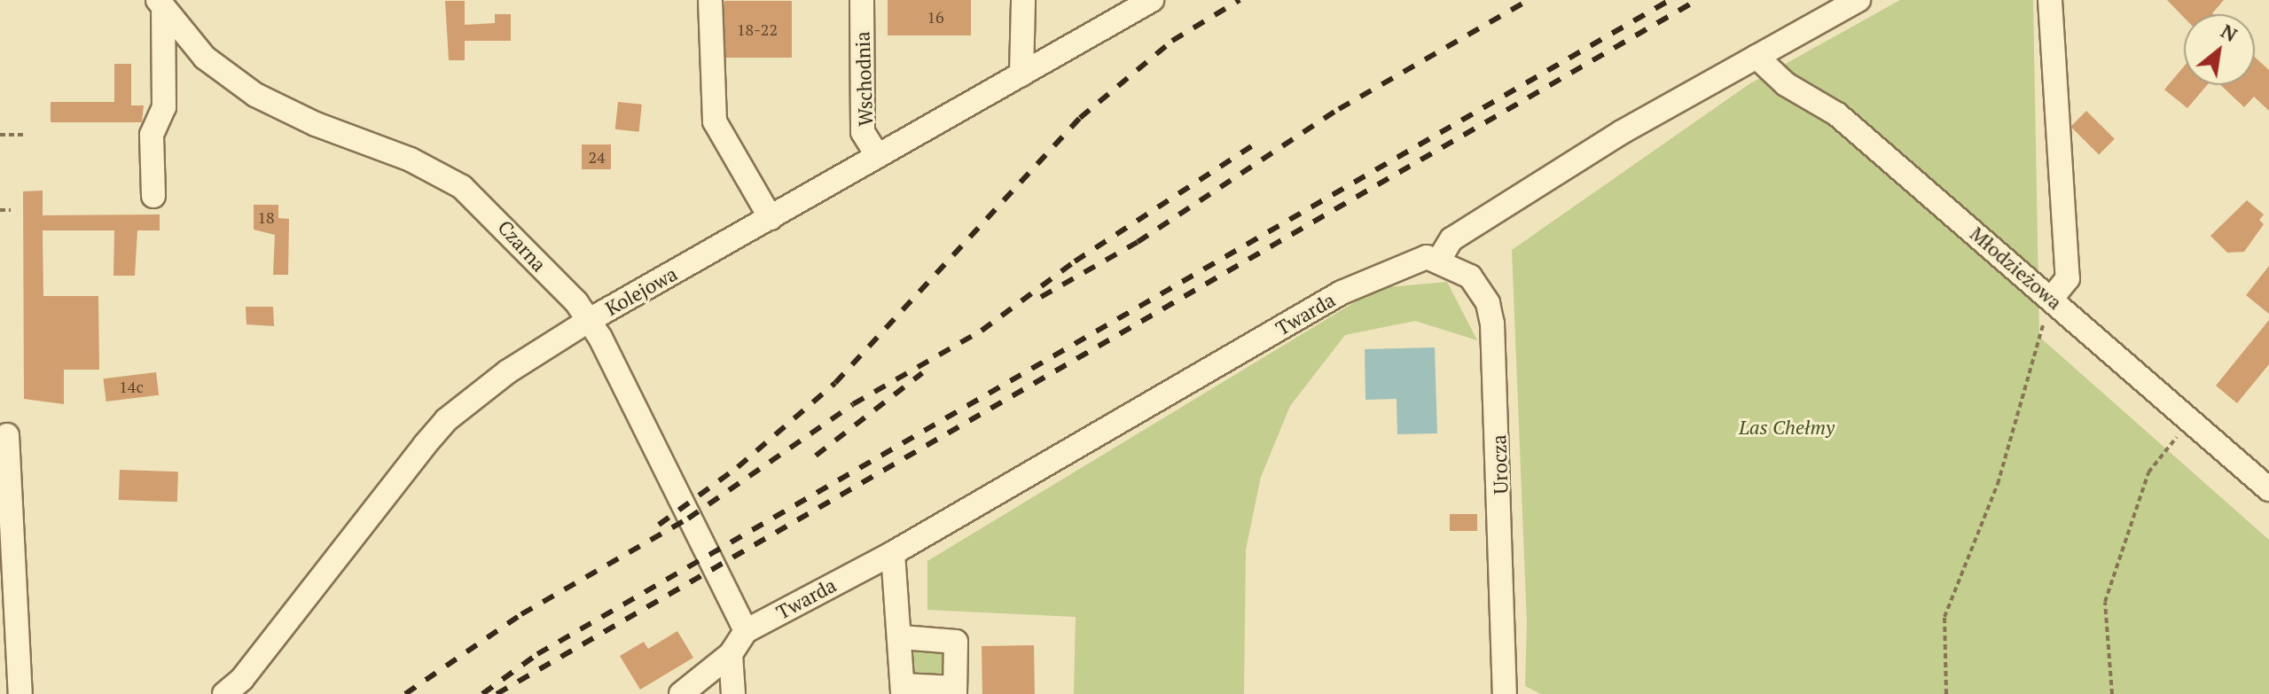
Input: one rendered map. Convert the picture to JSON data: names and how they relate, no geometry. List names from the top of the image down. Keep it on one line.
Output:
{"streets":{"street":["Wschodnia","Czarna","Młodzieżowa","Kolejowa","Twarda","Urocza"]},"crossings":[["Wschodnia","Kolejowa"],["Czarna","Kolejowa"],["Czarna","Twarda"],["Twarda","Urocza"]],"parks":["Las Chełmy"],"house_numbers":["16","18-22","24","18","14c"],"north":"top right"}
